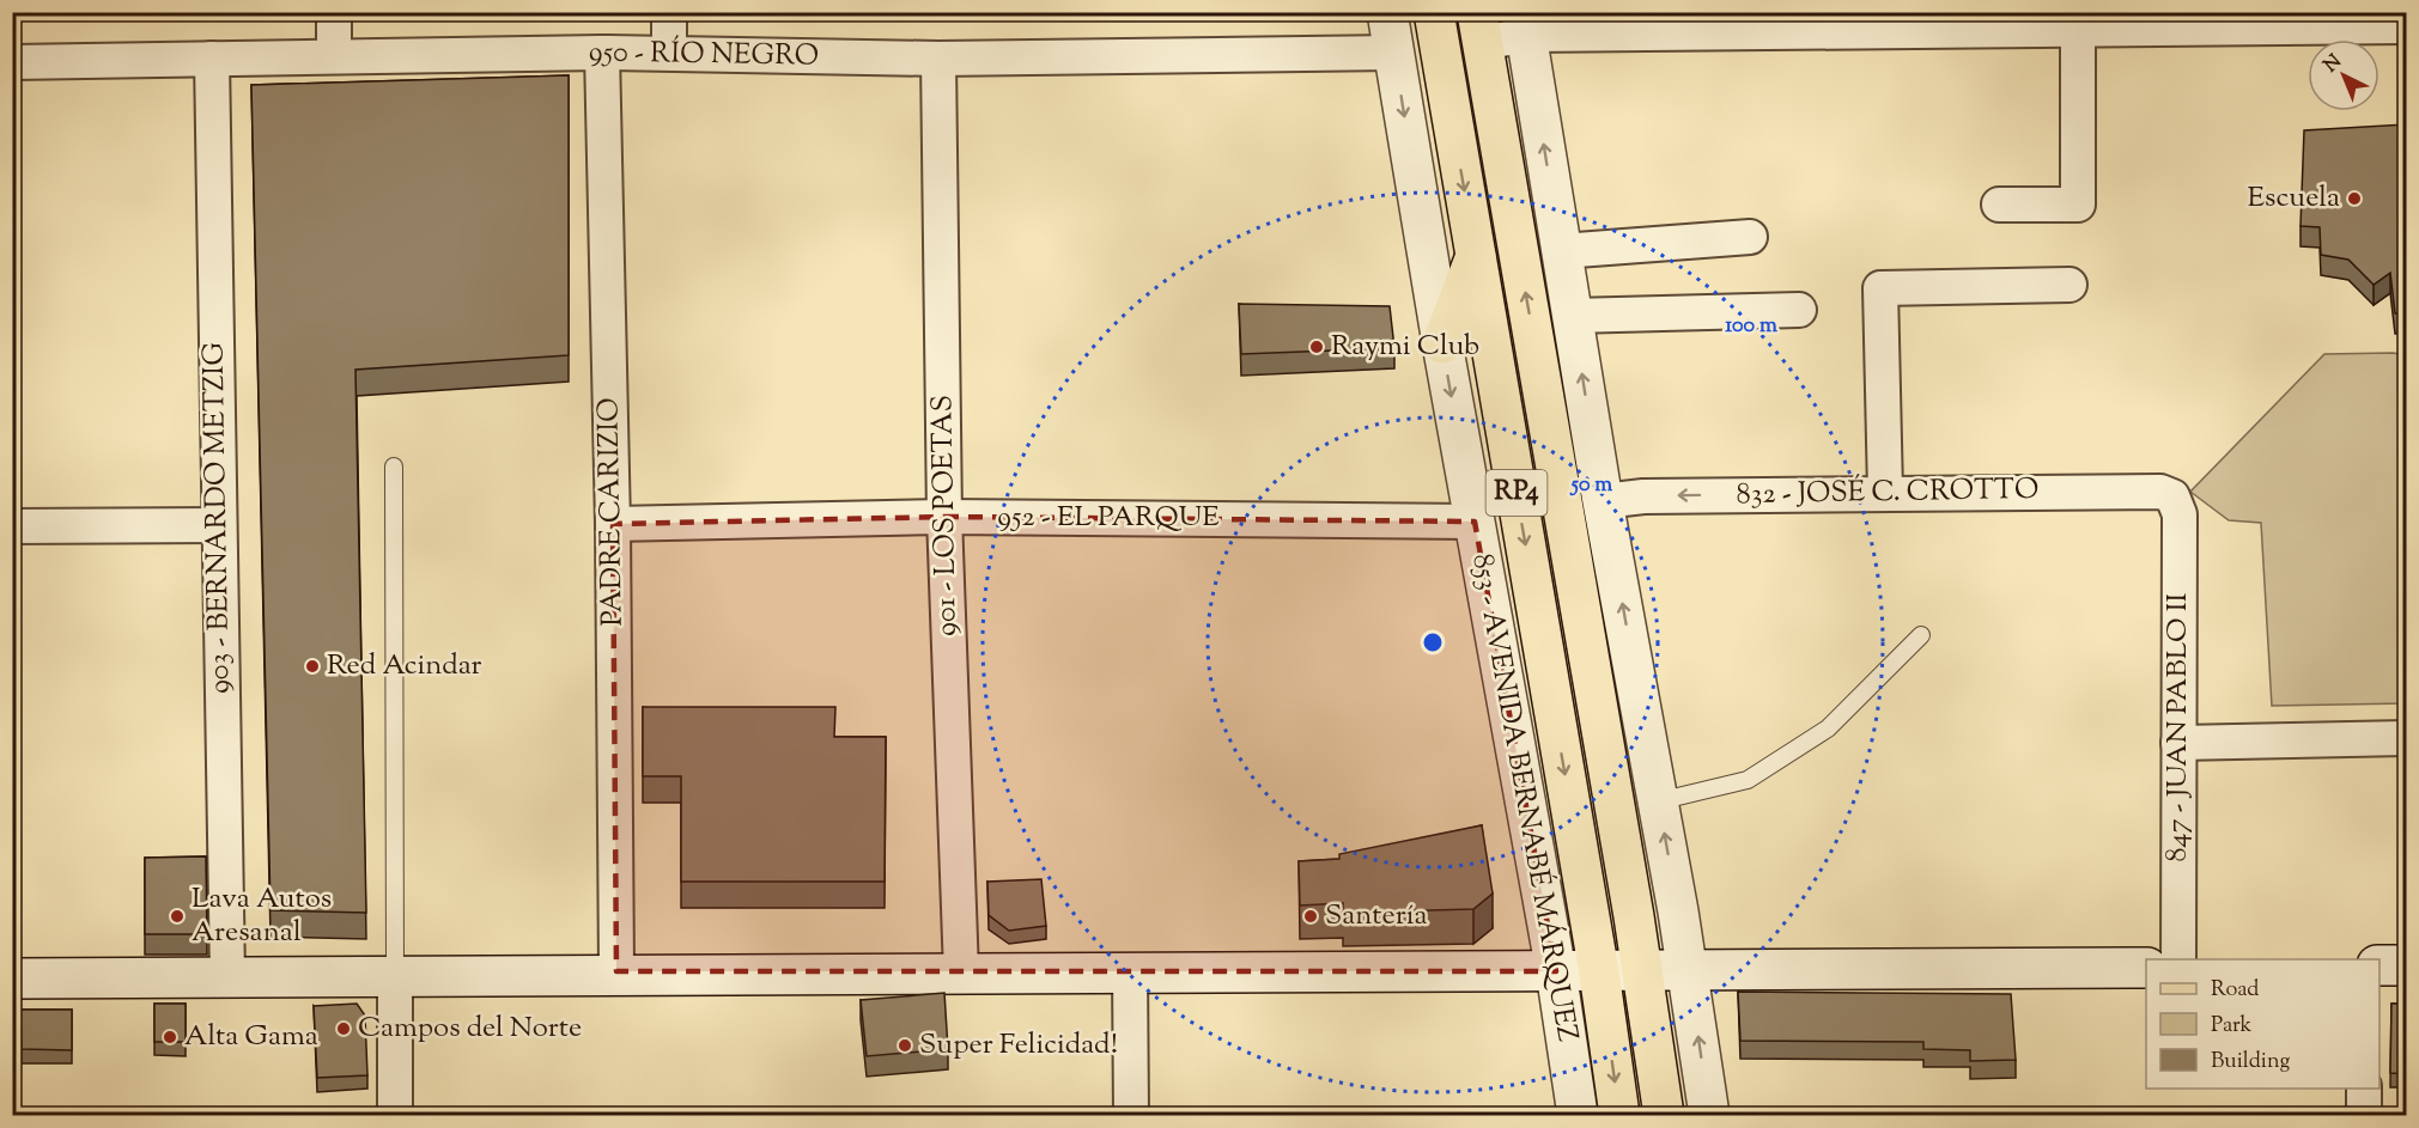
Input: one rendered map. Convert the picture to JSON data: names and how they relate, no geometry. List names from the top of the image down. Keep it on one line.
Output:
{"streets":{"main road":["RP4","853 - AVENIDA BERNABÉ MÁRQUEZ"],"street":["950 - RÍO NEGRO","832 - JOSÉ C. CROTTO","PADRE CARIZIO","901 - LOS POETAS","903 - BERNARDO METZIG","952 - EL PARQUE","847 - JUAN PABLO II"]},"crossings":[["950 - RÍO NEGRO","PADRE CARIZIO"],["950 - RÍO NEGRO","901 - LOS POETAS"],["950 - RÍO NEGRO","903 - BERNARDO METZIG"],["950 - RÍO NEGRO","853 - AVENIDA BERNABÉ MÁRQUEZ"],["832 - JOSÉ C. CROTTO","847 - JUAN PABLO II"],["PADRE CARIZIO","952 - EL PARQUE"],["901 - LOS POETAS","952 - EL PARQUE"],["952 - EL PARQUE","853 - AVENIDA BERNABÉ MÁRQUEZ"]],"places":["Escuela","Raymi Club","Red Acindar","Lava Autos Aresanal","Santería","Campos del Norte","Alta Gama","Super Felicidad!"],"legend":["Road","Park","Building"],"north":"top left","rings":["100 m","50 m"]}
